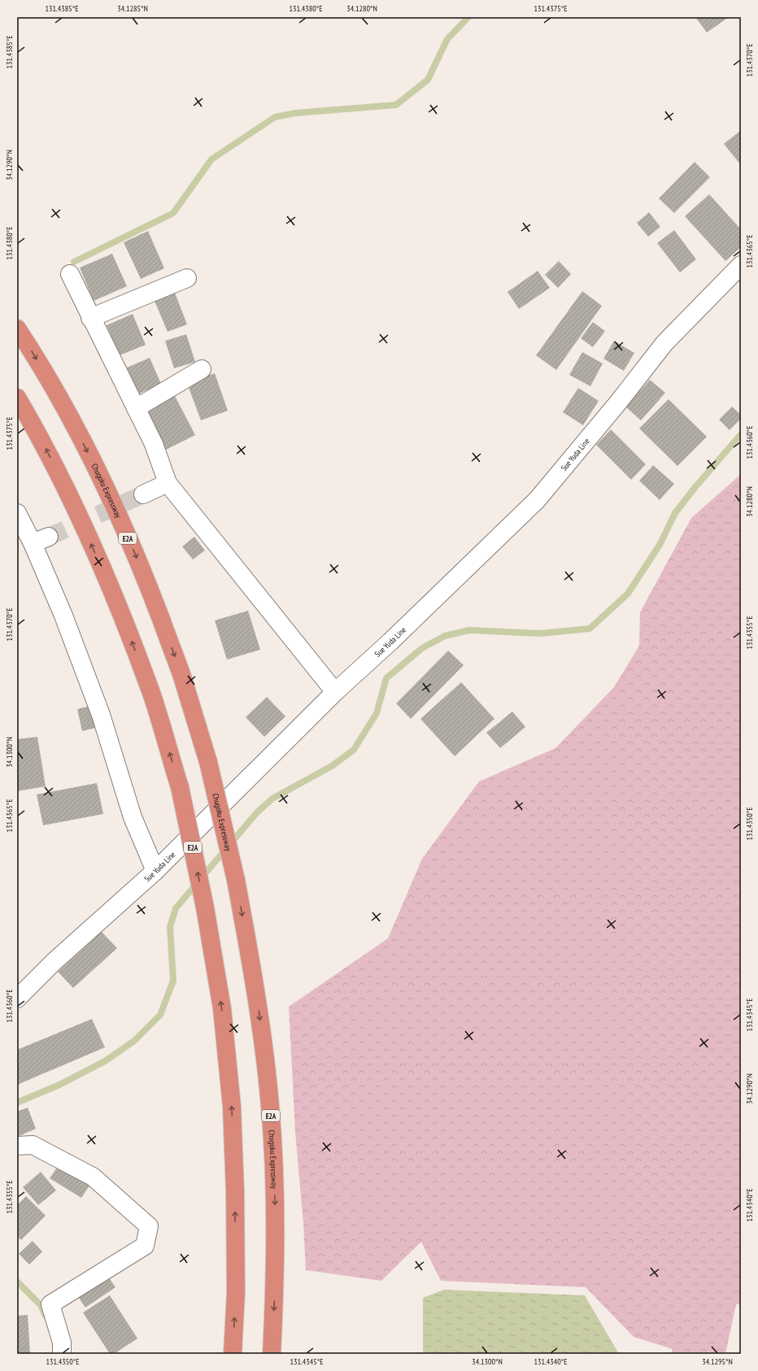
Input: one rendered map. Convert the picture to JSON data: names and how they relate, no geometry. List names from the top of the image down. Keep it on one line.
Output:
{"streets":{"highway":["Chugoku Expressway","E2A"],"street":["Sue Yuda Line"]},"coordinates":["131.4385°E","34.1285°N","131.4380°E","34.1280°N","131.4375°E","131.4370°E","34.1290°N","131.4365°E","131.4360°E","131.4355°E","34.1300°N","131.4350°E","131.4345°E","131.4340°E","34.1295°N"]}
